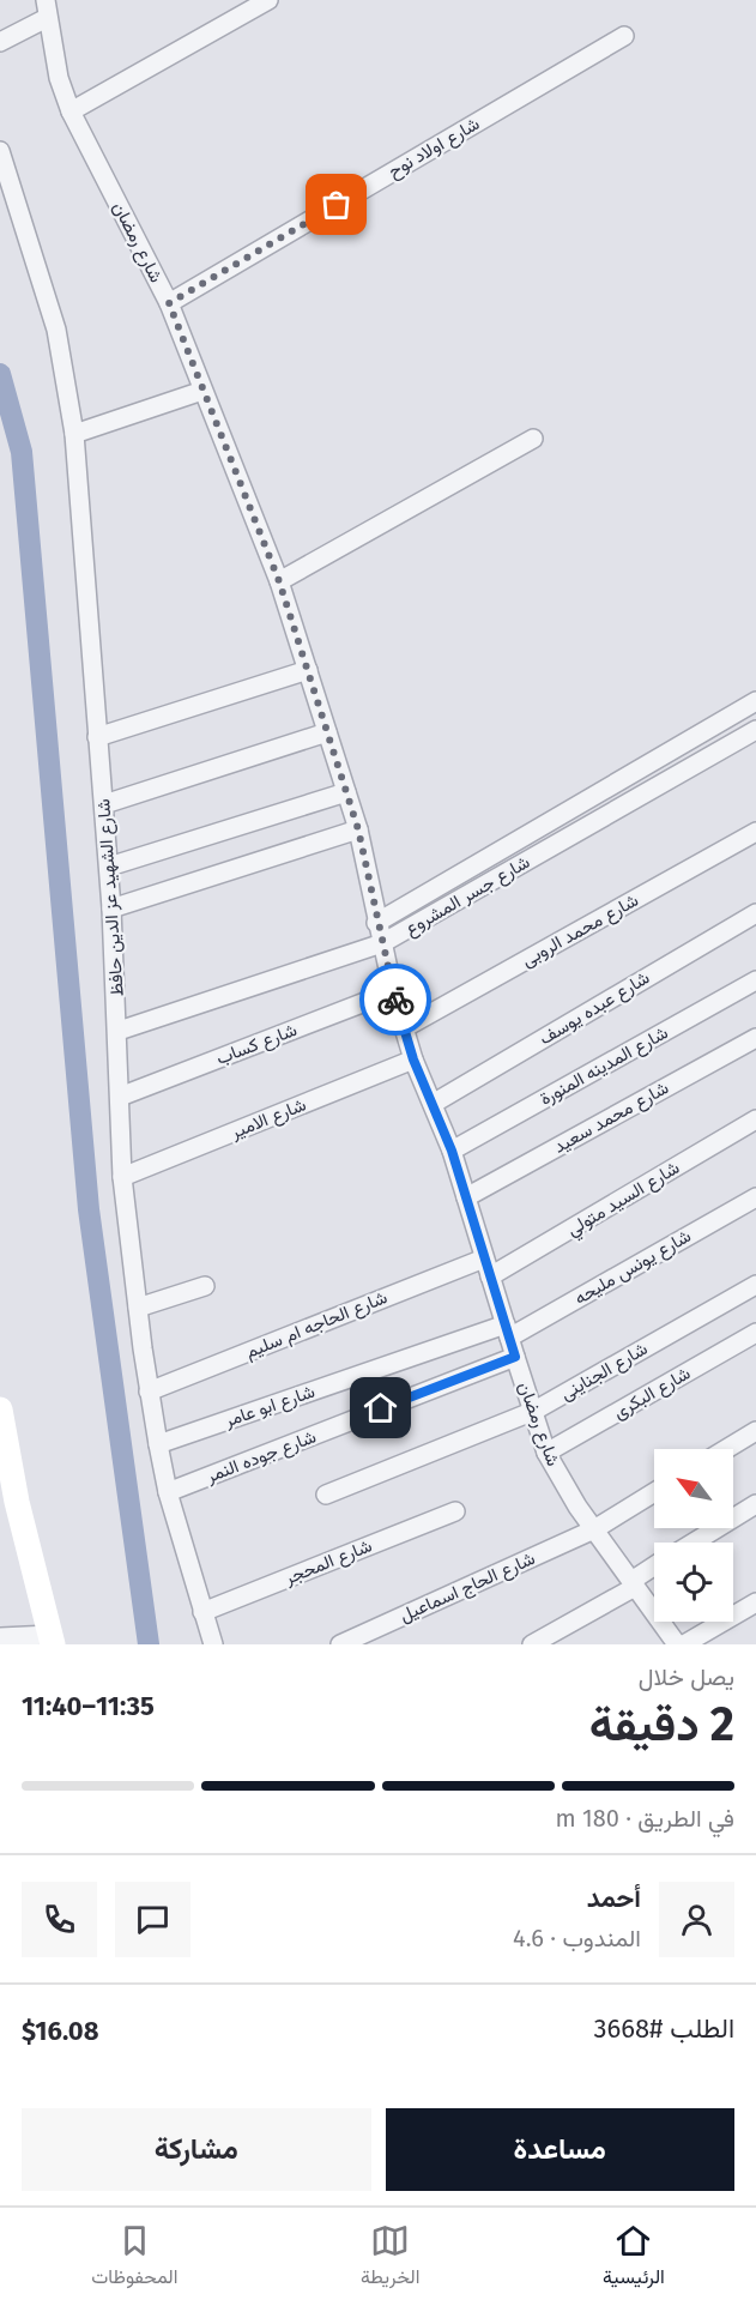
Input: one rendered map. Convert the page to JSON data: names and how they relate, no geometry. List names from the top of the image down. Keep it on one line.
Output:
{"streets":{"street":["شارع اولاد نوح","شارع رمضان","شارع جسر المشروع","شارع الشهيد عز الدين حافظ","شارع محمد الروبى","شارع عبده يوسف","شارع كساب","شارع المدينه المنورة","شارع محمد سعيد","شارع الامير","شارع السيد متولي","شارع يونس مليحه","شارع الحاجه ام سليم","شارع الجناينى","شارع البكرى","شارع ابو عامر","شارع جوده النمر","شارع المحجر","شارع الحاج اسماعيل"]},"crossings":[["شارع اولاد نوح","شارع رمضان"],["شارع رمضان","شارع جسر المشروع"],["شارع رمضان","شارع محمد الروبى"],["شارع رمضان","شارع عبده يوسف"],["شارع رمضان","شارع كساب"],["شارع رمضان","شارع المدينه المنورة"],["شارع رمضان","شارع محمد سعيد"],["شارع رمضان","شارع الامير"],["شارع رمضان","شارع السيد متولي"],["شارع رمضان","شارع يونس مليحه"],["شارع رمضان","شارع الحاجه ام سليم"],["شارع رمضان","شارع الجناينى"],["شارع رمضان","شارع البكرى"],["شارع رمضان","شارع ابو عامر"],["شارع رمضان","شارع جوده النمر"],["شارع رمضان","شارع الحاج اسماعيل"],["شارع جسر المشروع","شارع الشهيد عز الدين حافظ"],["شارع الشهيد عز الدين حافظ","شارع كساب"],["شارع الشهيد عز الدين حافظ","شارع الامير"],["شارع الشهيد عز الدين حافظ","شارع الحاجه ام سليم"],["شارع الشهيد عز الدين حافظ","شارع ابو عامر"],["شارع الشهيد عز الدين حافظ","شارع جوده النمر"],["شارع الشهيد عز الدين حافظ","شارع المحجر"],["شارع يونس مليحه","شارع ابو عامر"]],"north":"top left","page":{"heading":["2 دقيقة","يصل خلال","11:35–11:40"],"panel":["أحمد","المندوب · 4.6","الطلب #3668","$16.08"],"bar":"في الطريق · 180 m","buttons":["مساعدة","مشاركة"],"tabs":["الرئيسية","الخريطة","المحفوظات"]}}
